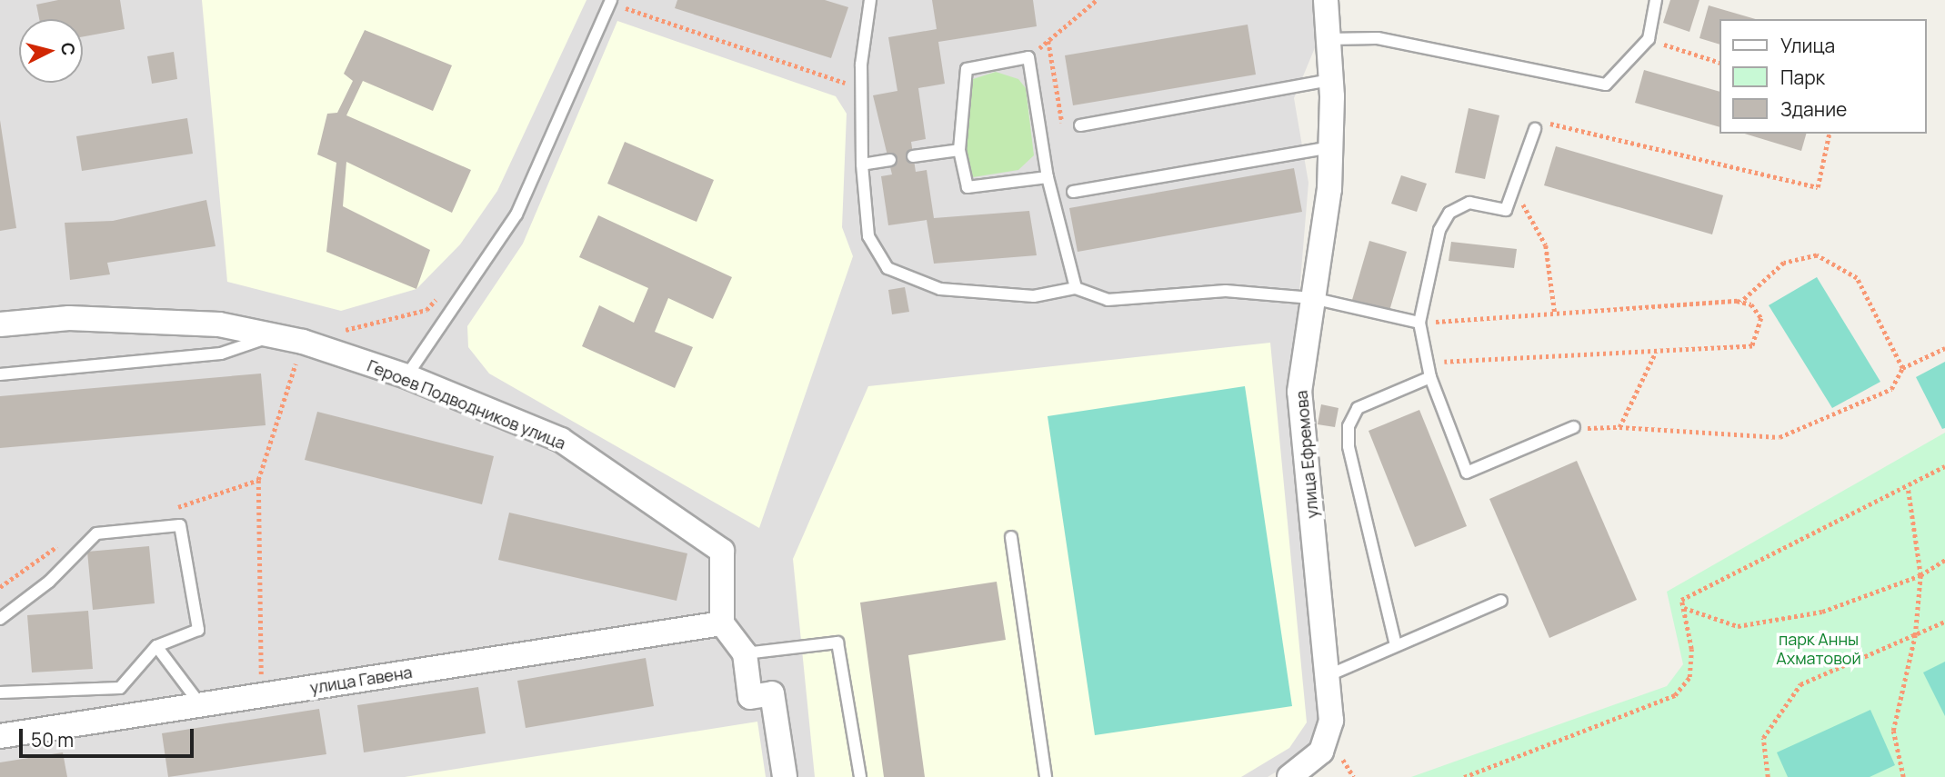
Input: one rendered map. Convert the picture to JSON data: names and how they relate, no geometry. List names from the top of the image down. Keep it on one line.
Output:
{"streets":{"street":["Героев Подводников улица","улица Ефремова","улица Гавена"]},"crossings":[["Героев Подводников улица","улица Гавена"]],"parks":["парк Анны Ахматовой"],"legend":["Улица","Парк","Здание"],"scale_bar":"50 m","north":"right"}
